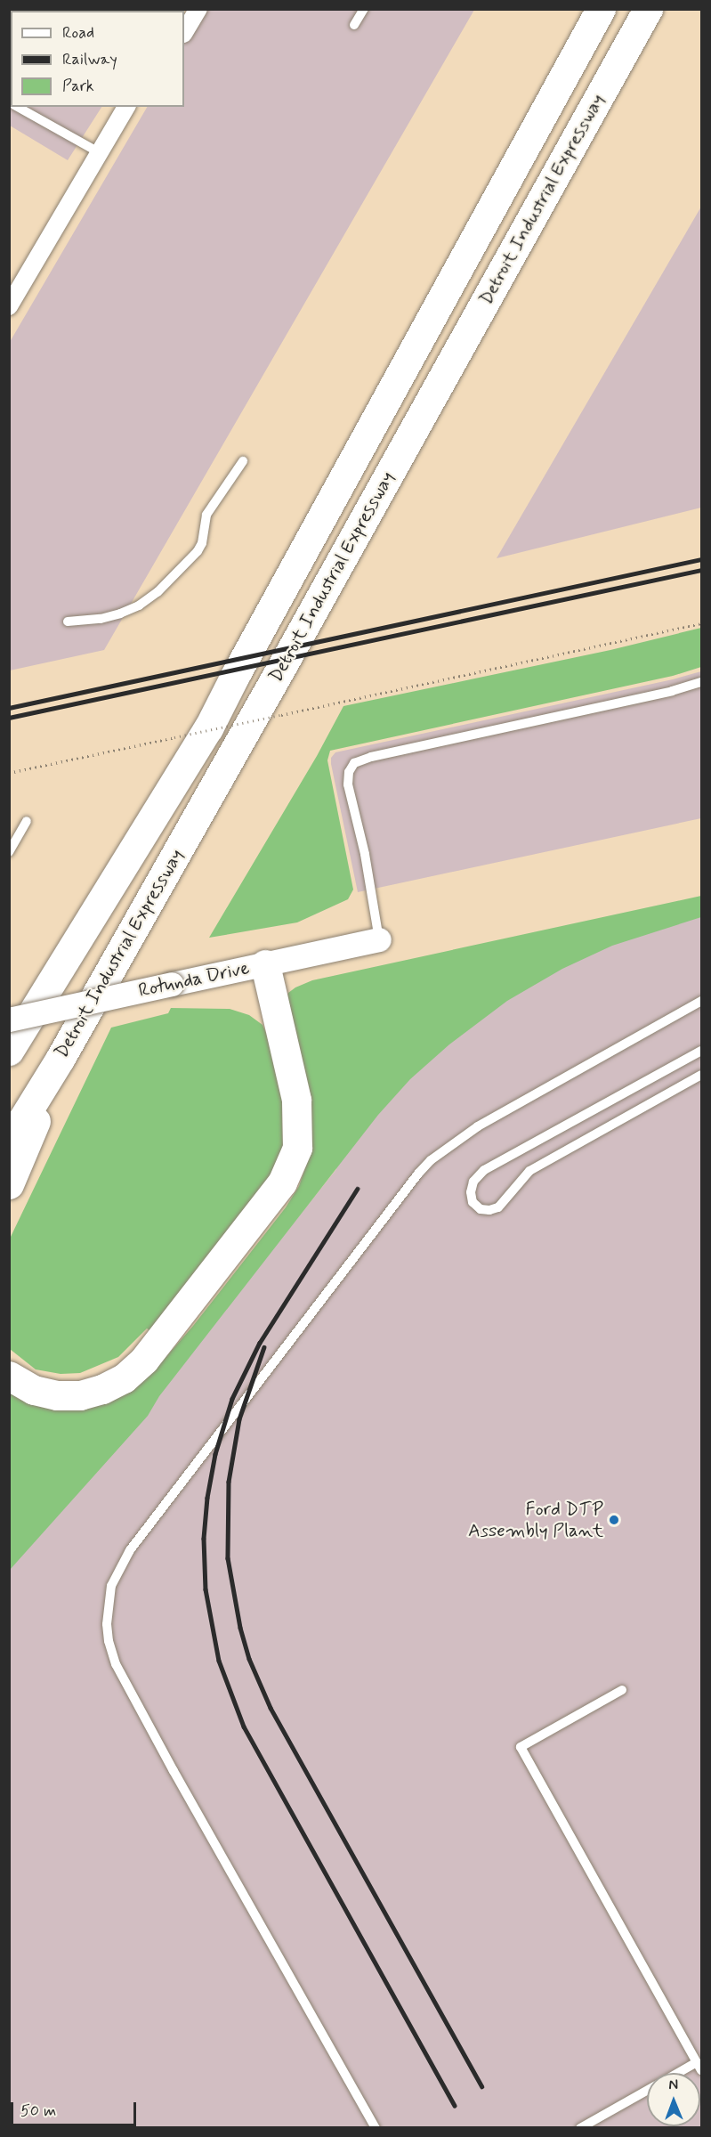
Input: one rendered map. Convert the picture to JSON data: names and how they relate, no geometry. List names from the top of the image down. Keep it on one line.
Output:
{"streets":{"highway":["Detroit Industrial Expressway"],"main road":["Rotunda Drive"]},"places":["Ford DTP Assembly Plant"],"legend":["Road","Railway","Park"],"scale_bar":"50 m","north":"top"}
